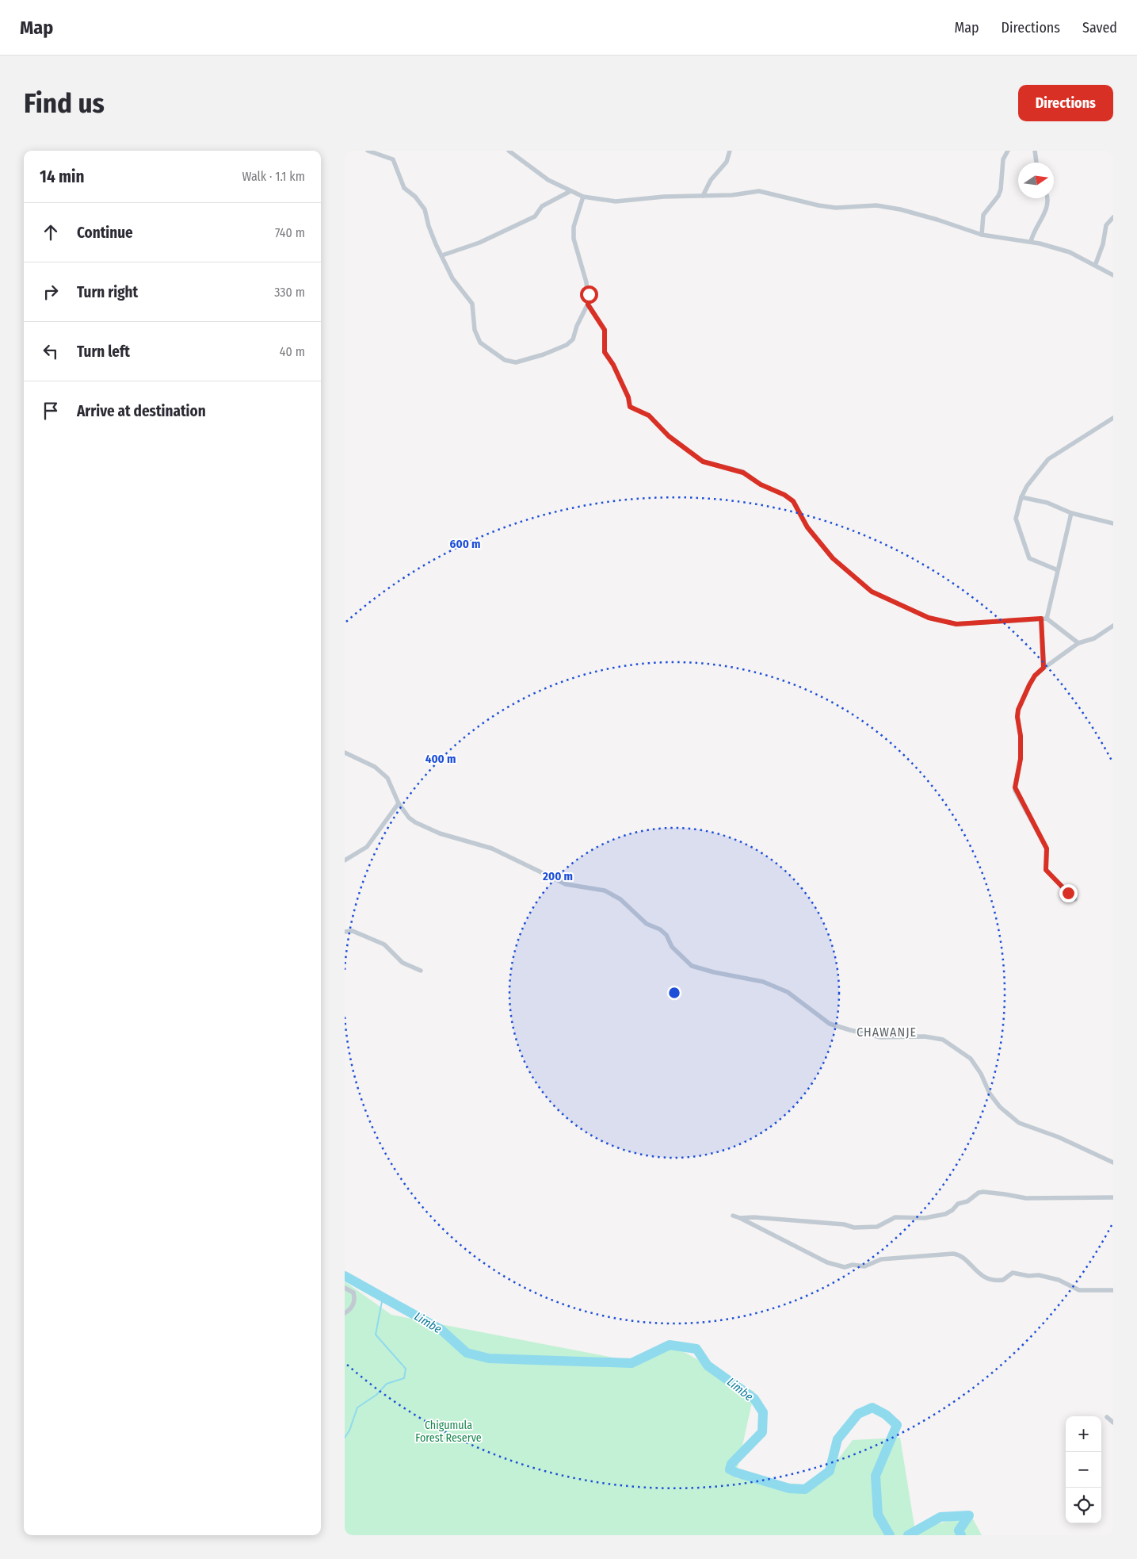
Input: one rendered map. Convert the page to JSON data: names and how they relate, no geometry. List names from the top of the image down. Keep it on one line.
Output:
{"districts":["CHAWANJE"],"water":["Limbe"],"parks":["Chigumula Forest Reserve"],"north":"right","page":{"header":"Map","nav":["Map","Directions","Saved"],"buttons":"Directions","title":"Find us","heading":["14 min","Walk · 1.1 km"],"list":[["Continue","740 m"],["Turn right","330 m"],["Turn left","40 m"],"Arrive at destination"],"map_buttons":["+","−"]},"rings":["600 m","400 m","200 m"]}
